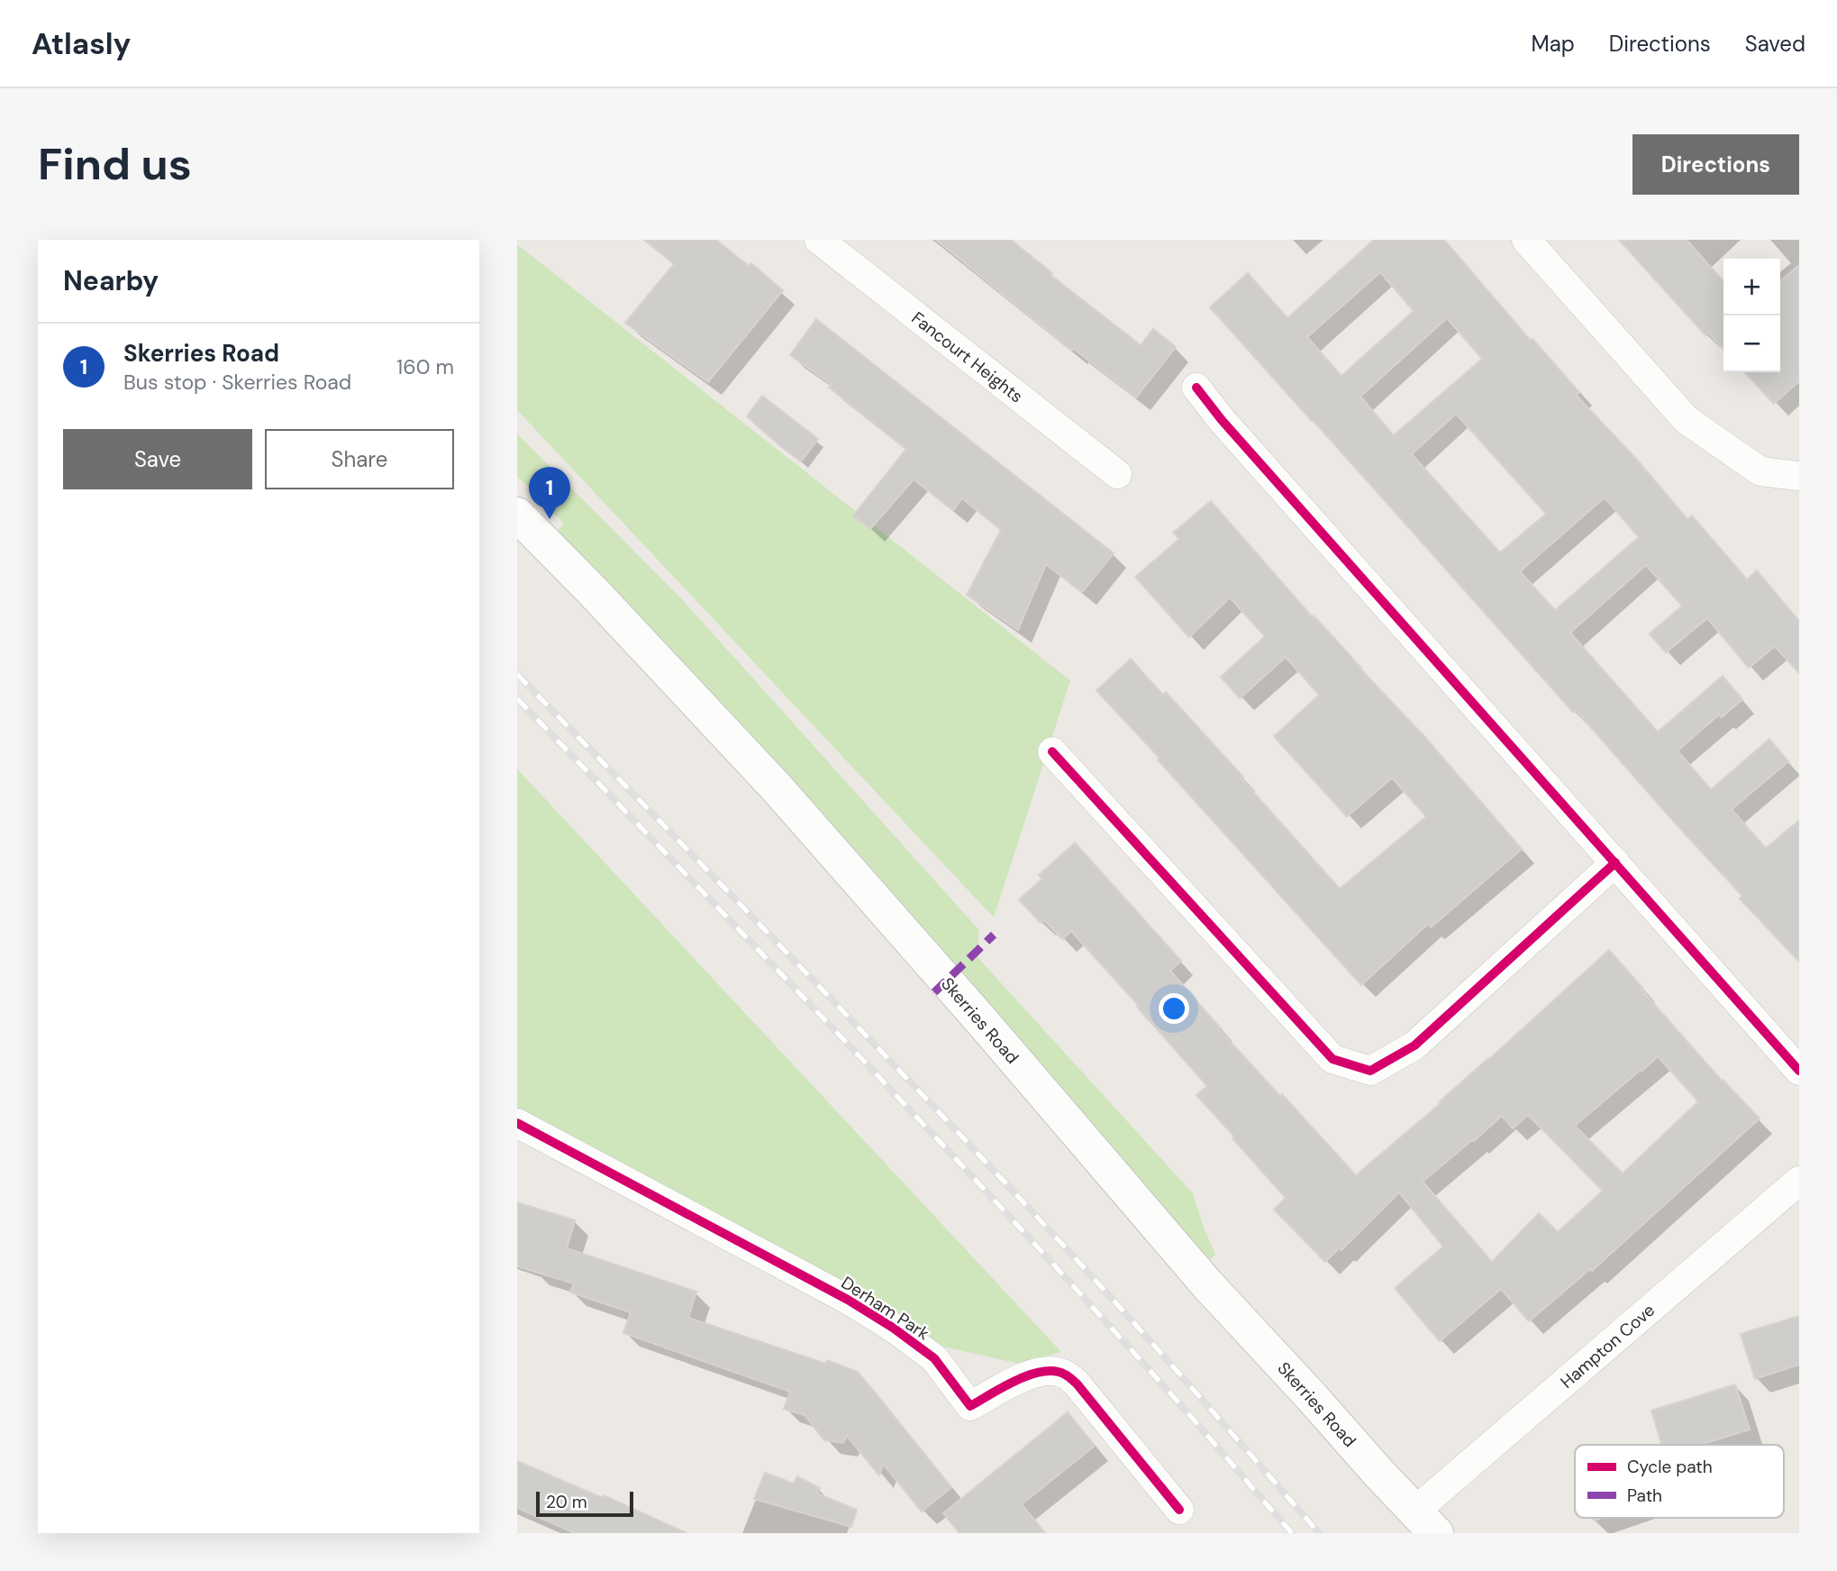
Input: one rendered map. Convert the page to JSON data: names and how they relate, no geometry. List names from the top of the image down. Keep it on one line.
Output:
{"streets":{"main road":["Skerries Road"],"street":["Fancourt Heights","Derham Park","Hampton Cove"]},"crossings":[["Skerries Road","Hampton Cove"]],"legend":["Cycle path","Path"],"scale_bar":"20 m","page":{"header":"Atlasly","nav":["Map","Directions","Saved"],"buttons":["Directions",["Save","Share"]],"title":"Find us","heading":"Nearby","map_buttons":["+","−"],"list":[{"mark":"1","name":"Skerries Road","note":"Bus stop · Skerries Road","value":"160 m"}],"pins":"1","scale":"20 m"}}
